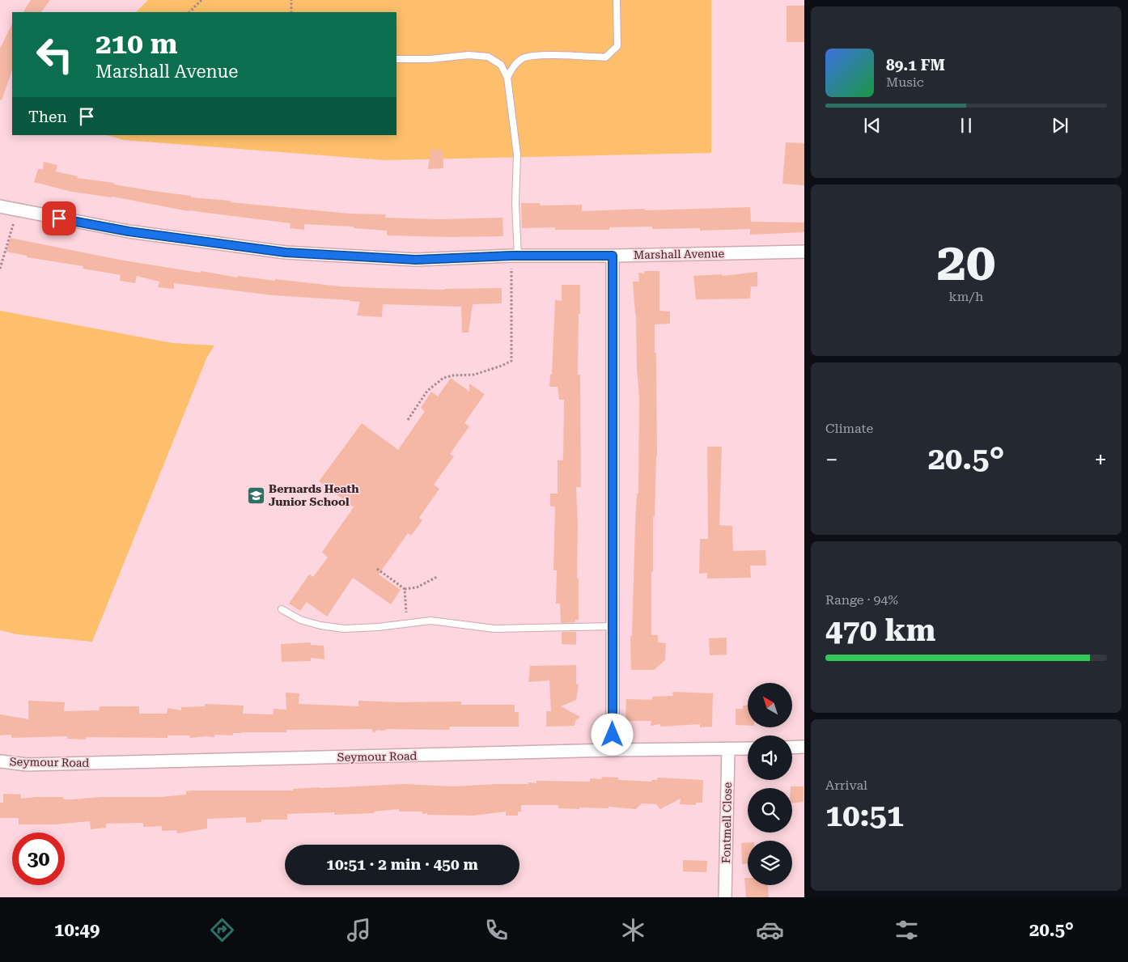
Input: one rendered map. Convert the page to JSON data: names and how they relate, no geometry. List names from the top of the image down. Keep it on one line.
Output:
{"streets":{"street":["Marshall Avenue","Seymour Road","Fontmell Close"]},"crossings":[["Seymour Road","Fontmell Close"]],"places":{"school or university":["Bernards Heath Junior School"]},"north":"top left","page":{"turn":["210 m","Marshall Avenue"],"song":["89.1 FM","Music"],"then":"Then","tile":[["20","km/h"],"Climate",["Range · 94%","470 km"],["Arrival","10:51"]],"heat":["−","20.5°","+"],"limit":"30","trip":"10:51 · 2 min · 450 m","tabs":["10:49","20.5°"]}}
